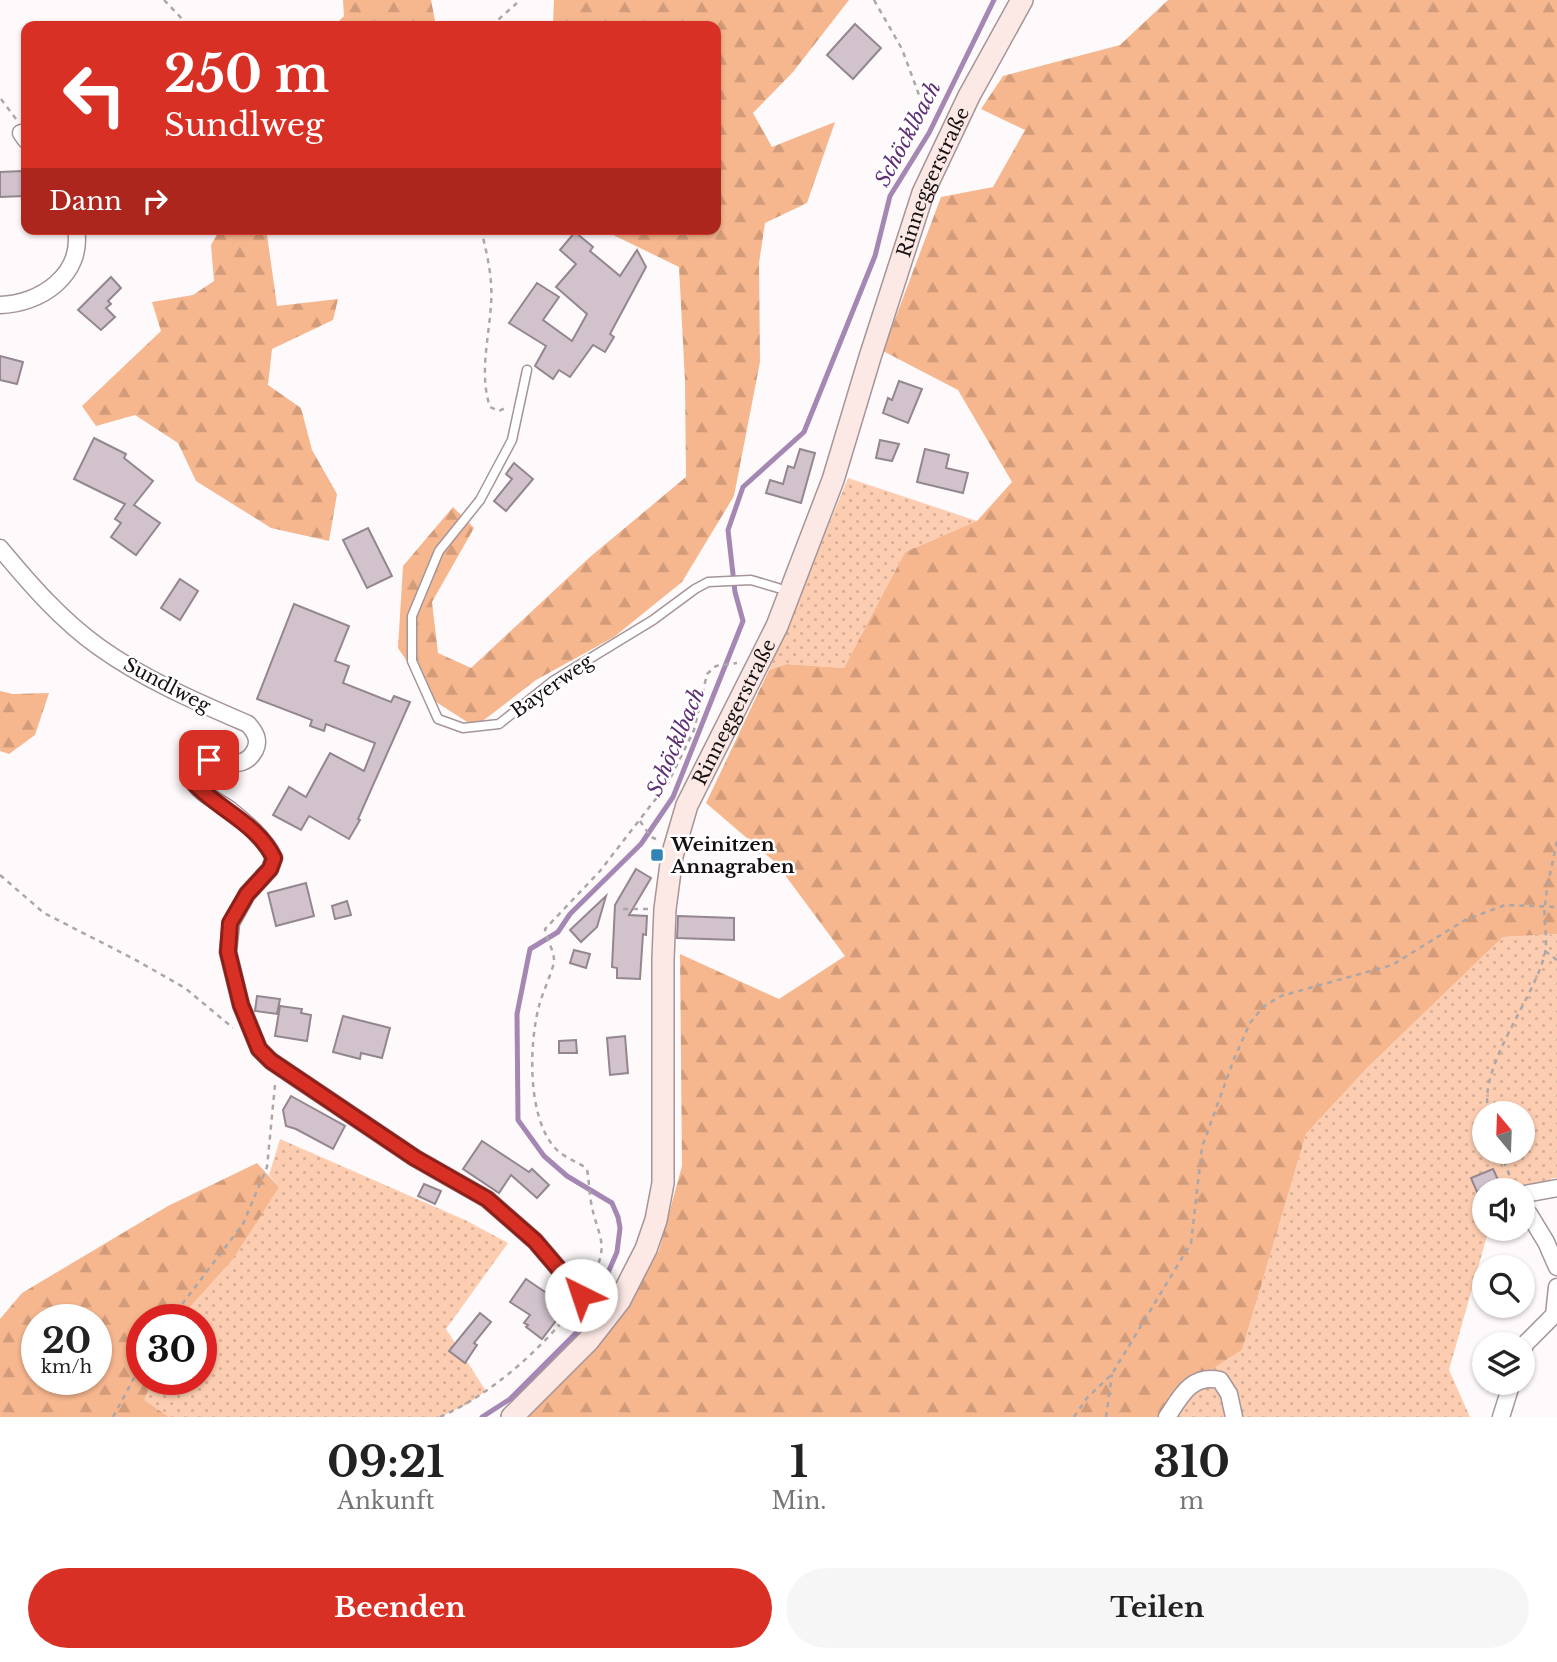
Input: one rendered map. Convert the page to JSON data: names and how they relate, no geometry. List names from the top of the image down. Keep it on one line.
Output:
{"streets":{"main road":["Rinneggerstraße"],"street":["Sundlweg"],"lane":["Bayerweg"]},"crossings":[["Rinneggerstraße","Sundlweg"]],"water":["Schöcklbach"],"places":{"transit":["Weinitzen Annagraben"]},"north":"top","page":{"turn":["250 m","Sundlweg"],"then":"Dann","speed":"20 km/h","limit":"30","eta":["09:21","Ankunft","1","Min.","310","m"],"buttons":["Beenden","Teilen"]}}
